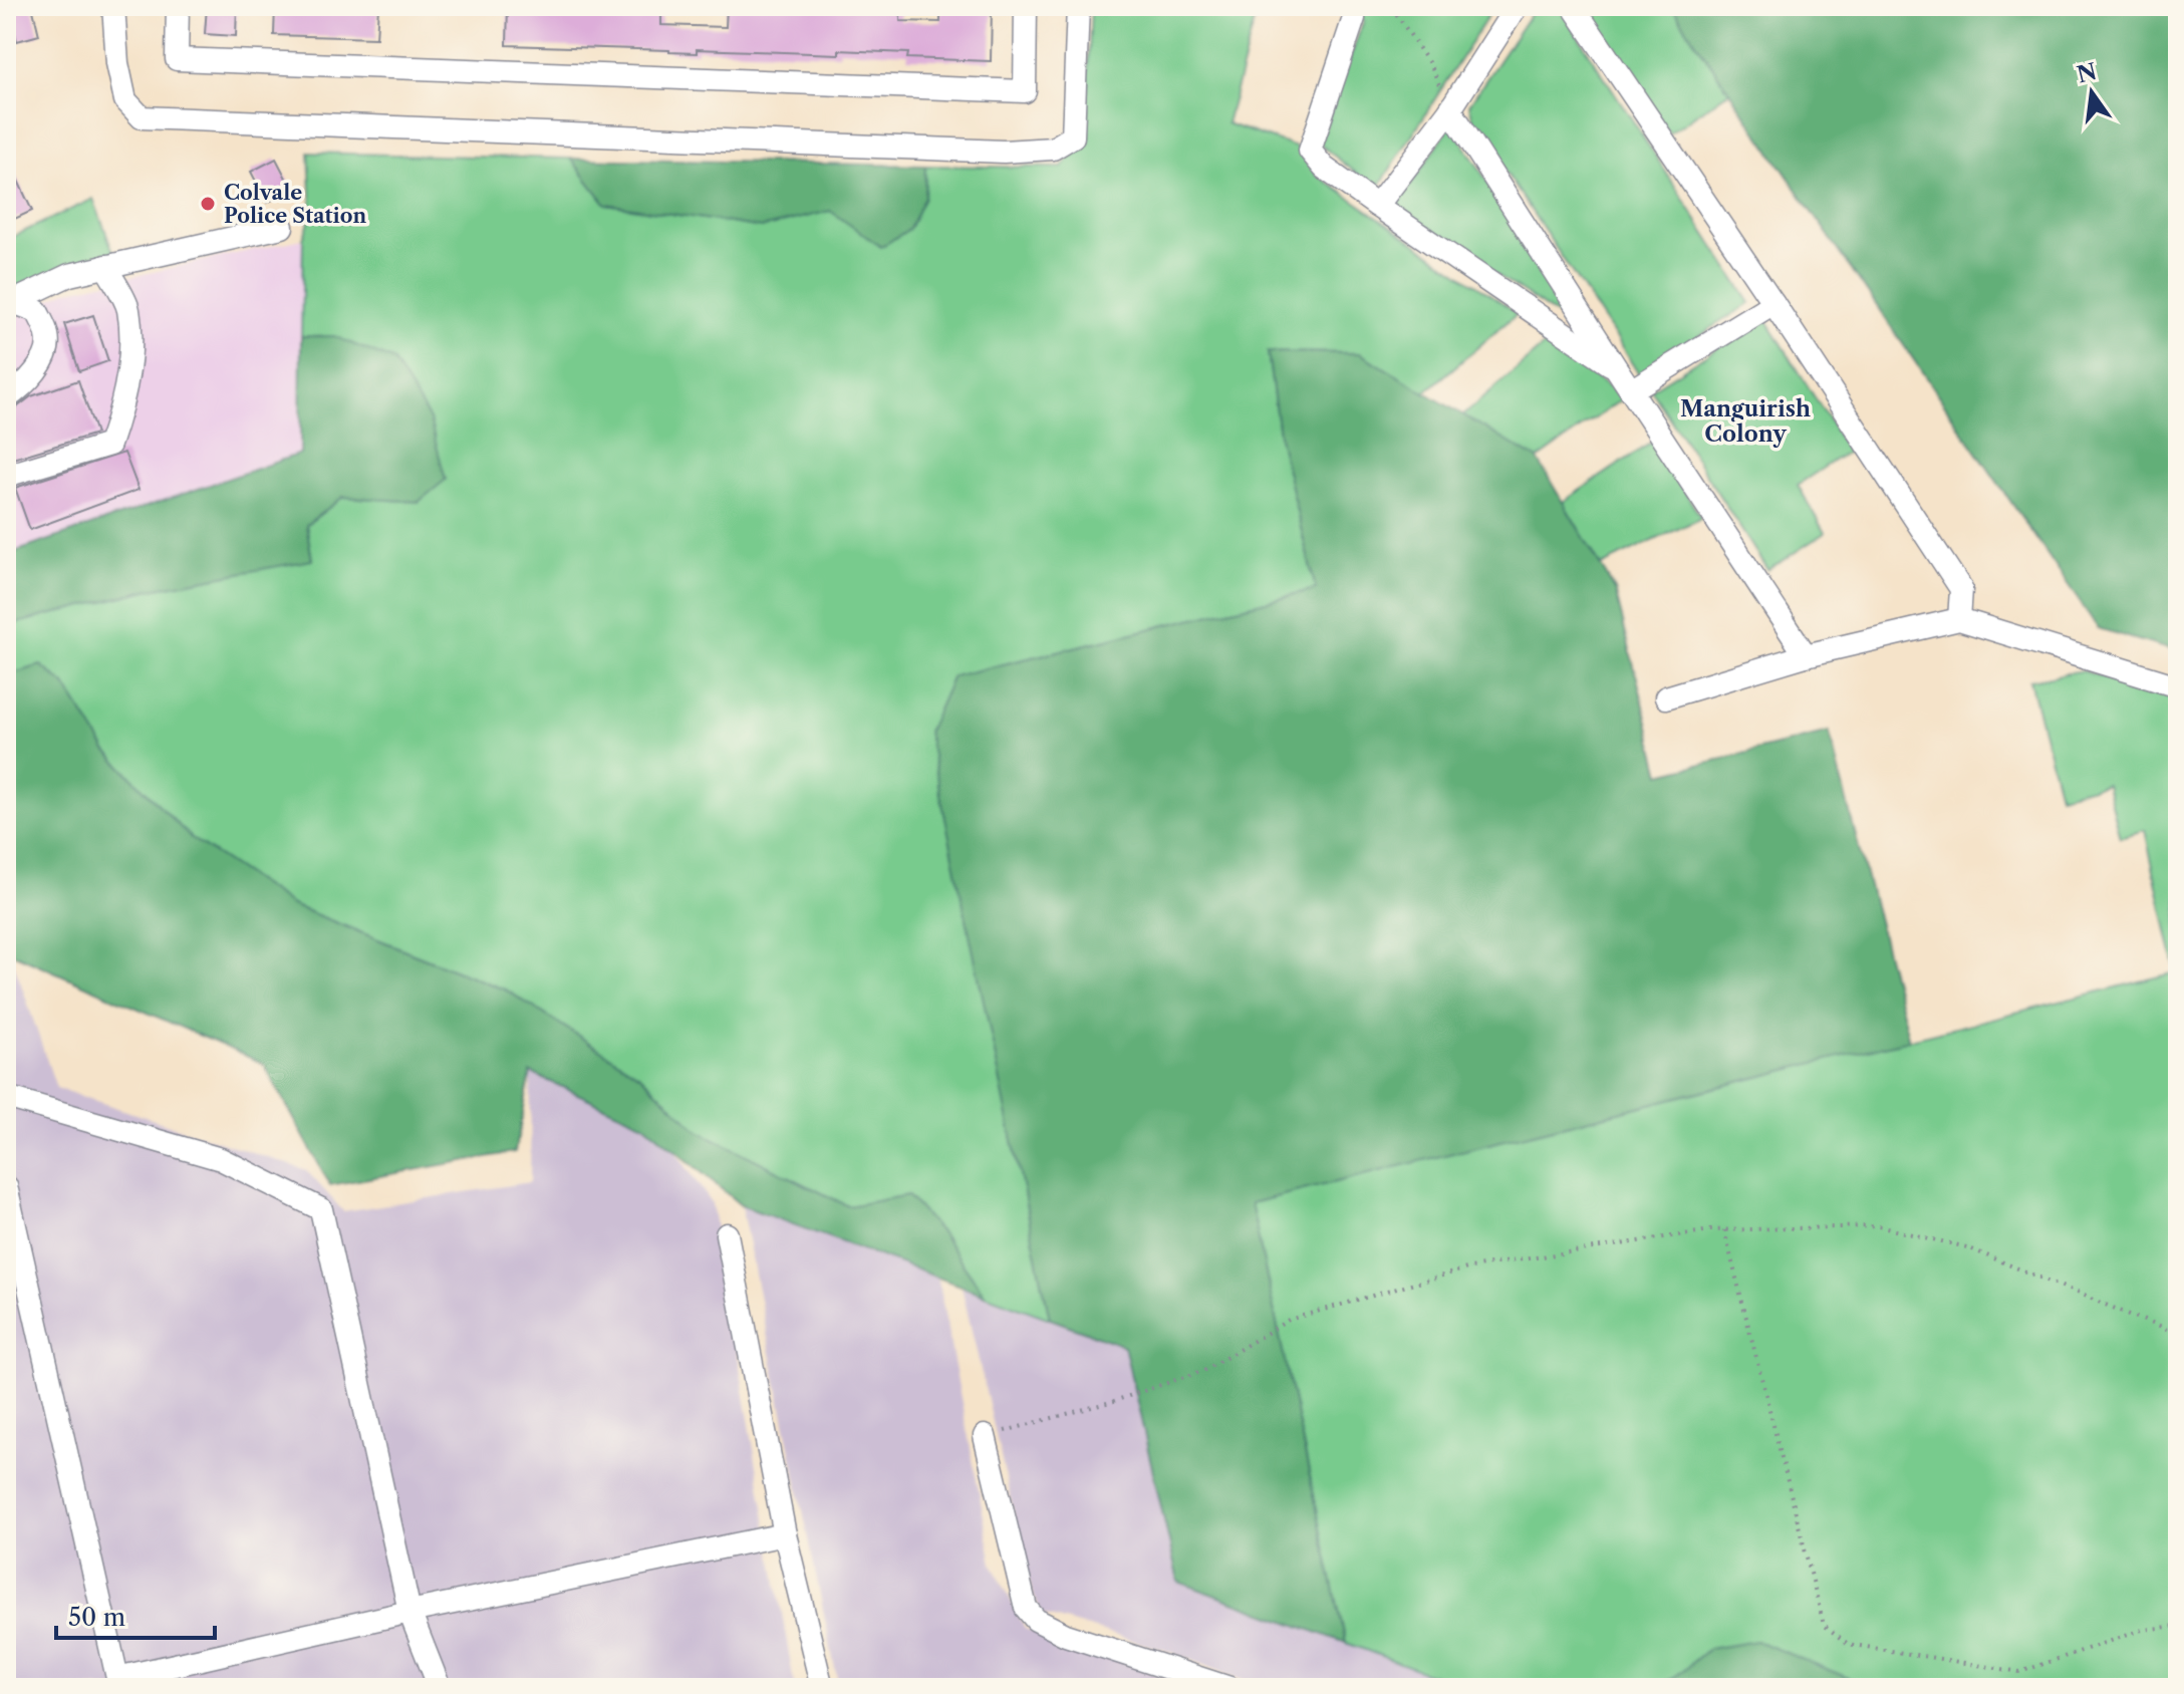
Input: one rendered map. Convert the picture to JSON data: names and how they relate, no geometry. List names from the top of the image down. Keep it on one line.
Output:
{"districts":["Manguirish Colony"],"places":["Colvale Police Station"],"scale_bar":"50 m","north":"top"}
